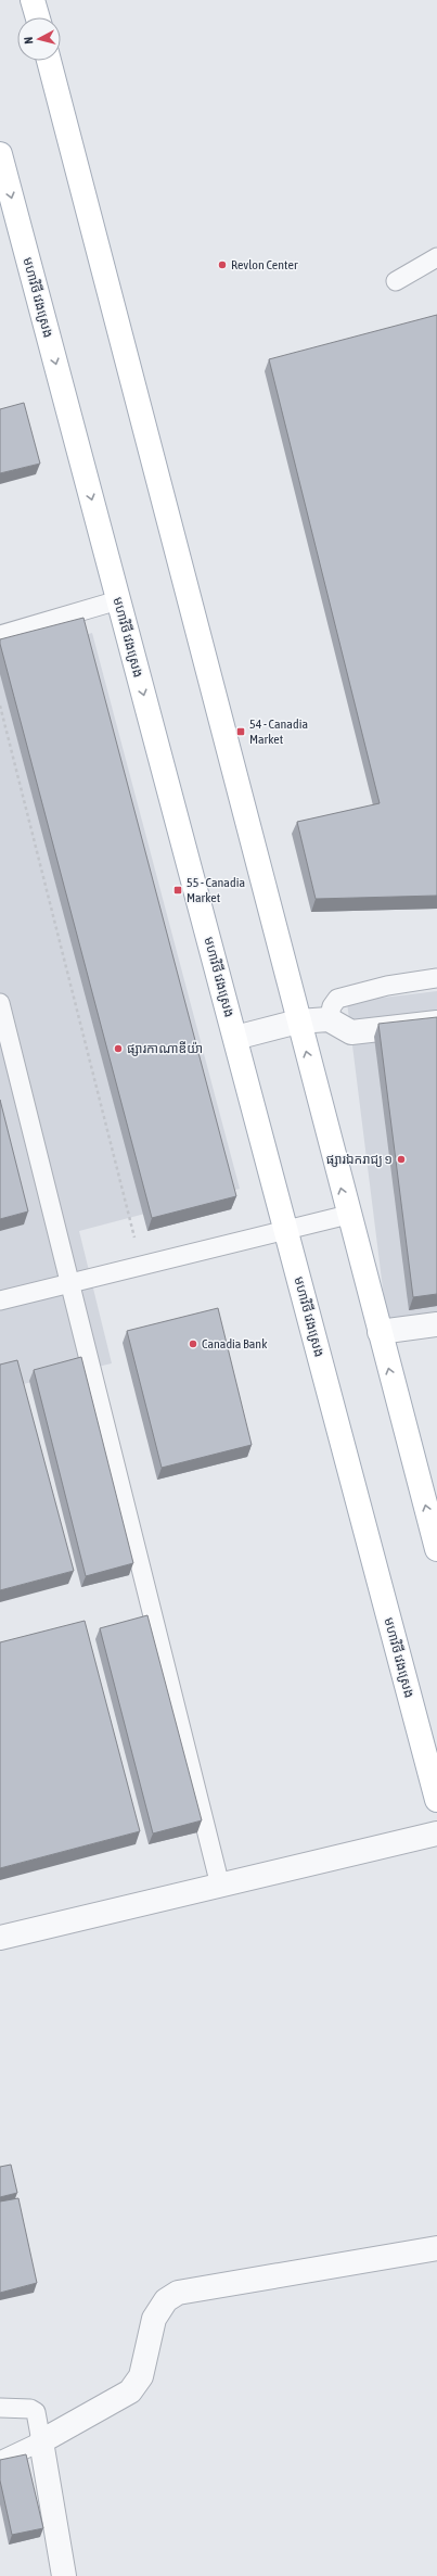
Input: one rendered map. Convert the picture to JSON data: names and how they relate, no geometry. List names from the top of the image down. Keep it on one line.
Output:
{"streets":{"main road":["មហាវិថី វេងស្រេង"]},"places":{"other":["Revlon Center","ផ្សារកាណាឌីយ៉ា","ផ្សារឯករាជ្យ ១","Canadia Bank"],"transit":["54 - Canadia Market","55 - Canadia Market"]},"north":"left"}
